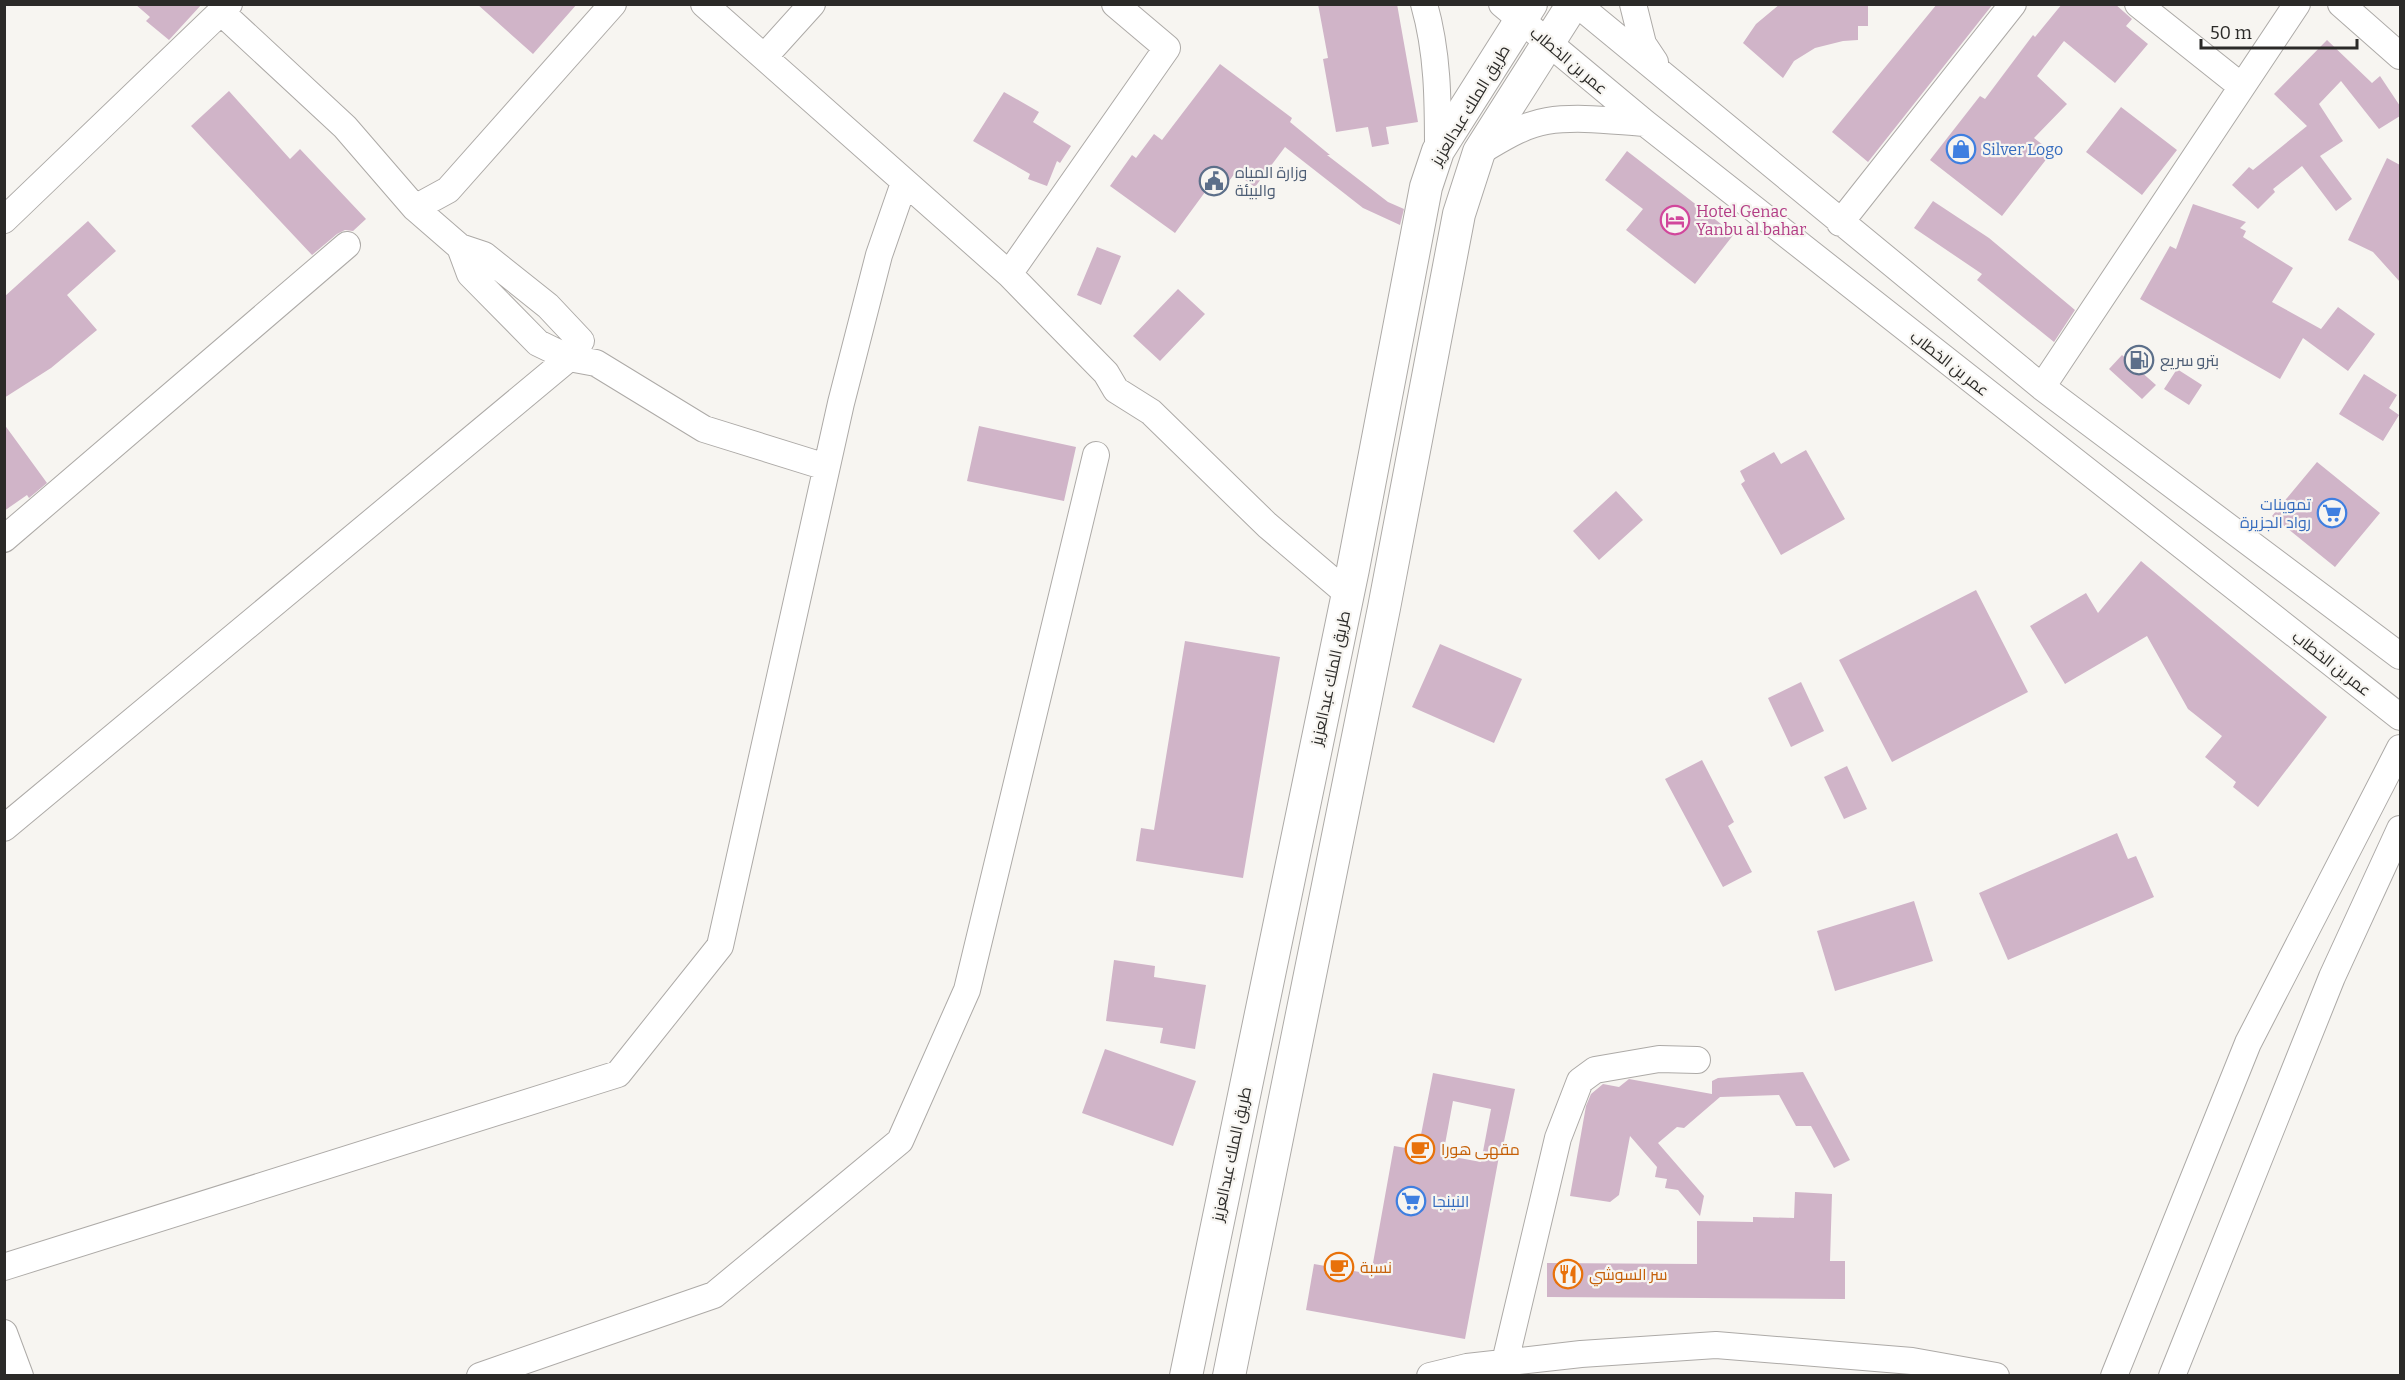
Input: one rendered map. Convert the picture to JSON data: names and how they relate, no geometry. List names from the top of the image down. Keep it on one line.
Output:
{"streets":{"main road":["طريق الملك عبدالعزيز"],"street":["عمر بن الخطاب"]},"crossings":[["عمر بن الخطاب","طريق الملك عبدالعزيز"]],"places":{"shop":["Silver Logo"],"public building":["وزارة المياه والبيئة"],"hotel":["Hotel Genac Yanbu al bahar"],"fuel station":["بترو سريع"],"supermarket":["تموينات رواد الجزيرة","النينجا"],"cafe":["مقهى هورا","نسبة"],"restaurant":["سر السوشي"]},"scale_bar":"50 m"}
